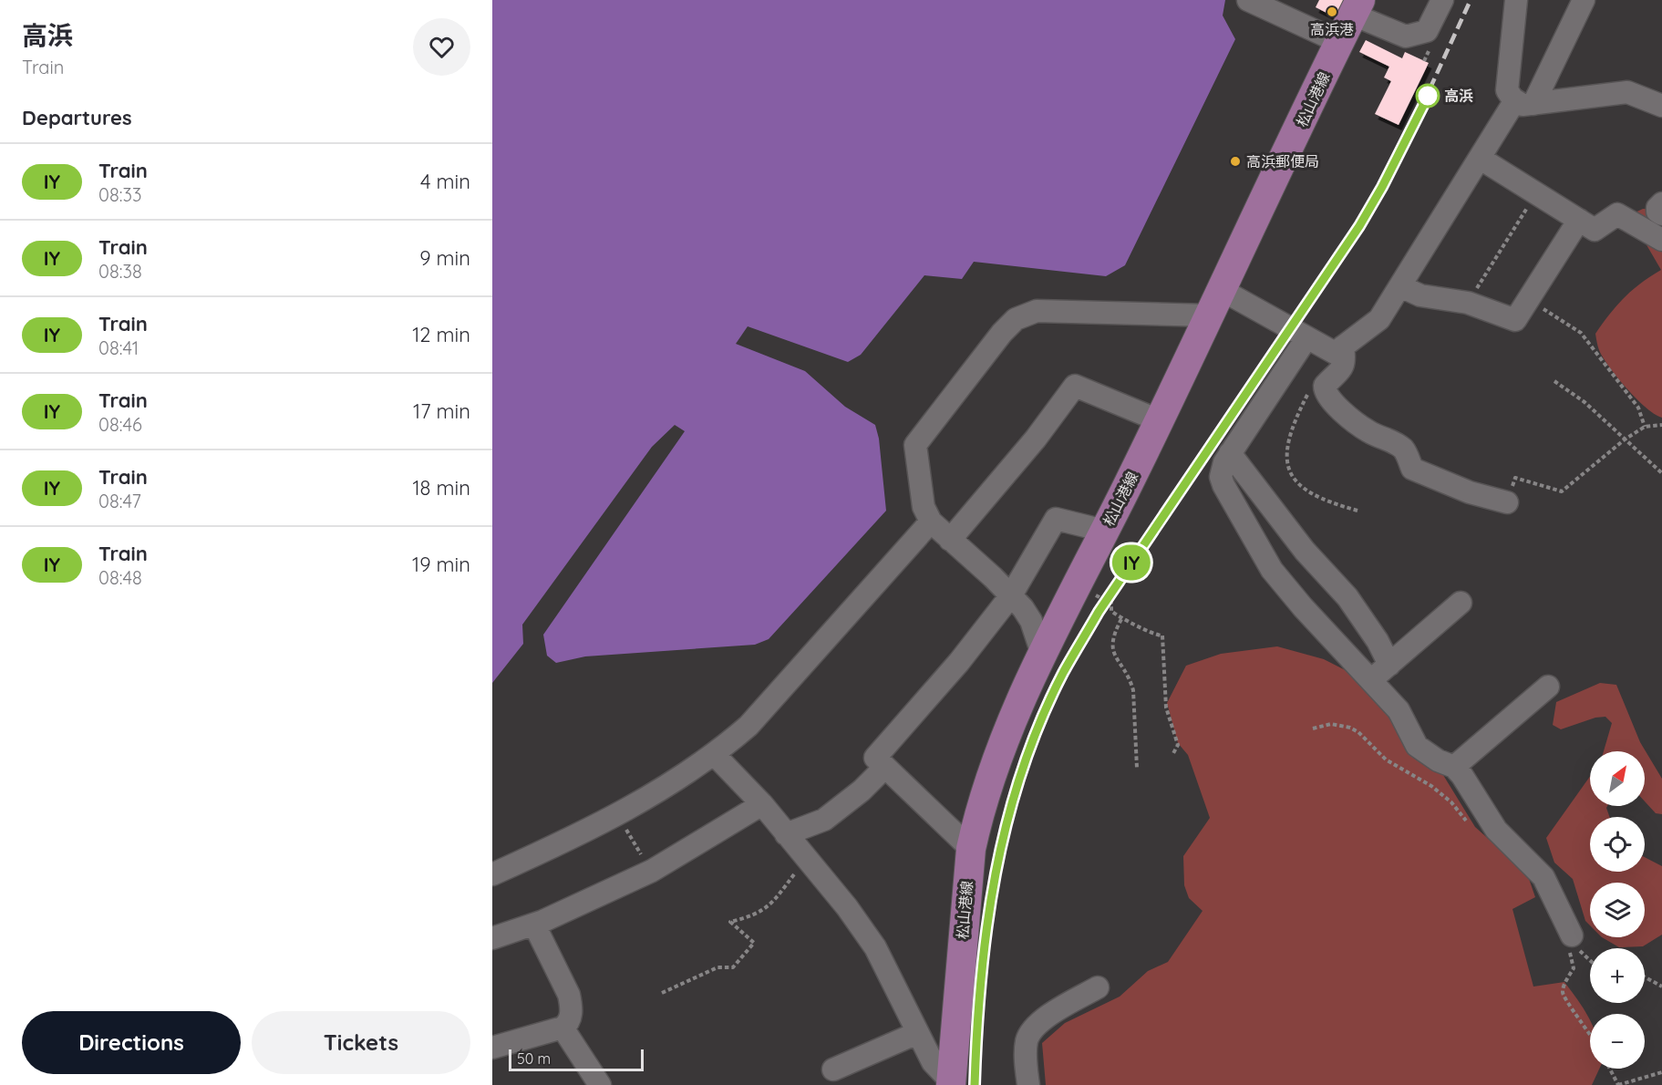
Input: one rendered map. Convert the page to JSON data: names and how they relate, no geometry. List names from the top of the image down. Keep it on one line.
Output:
{"streets":{"main road":["松山港線"]},"places":["高浜港","高浜","高浜郵便局"],"scale_bar":"50 m","north":"top right","page":{"heading":[["高浜","Train"],"Departures"],"on_map":"IY","list":[{"mark":"IY","name":"Train","note":"08:33","value":"4 min"},{"mark":"IY","name":"Train","note":"08:38","value":"9 min"},{"mark":"IY","name":"Train","note":"08:41","value":"12 min"},{"mark":"IY","name":"Train","note":"08:46","value":"17 min"},{"mark":"IY","name":"Train","note":"08:47","value":"18 min"},{"mark":"IY","name":"Train","note":"08:48","value":"19 min"}],"map_buttons":["+","−"],"buttons":["Directions","Tickets"],"scale":"50 m"}}
